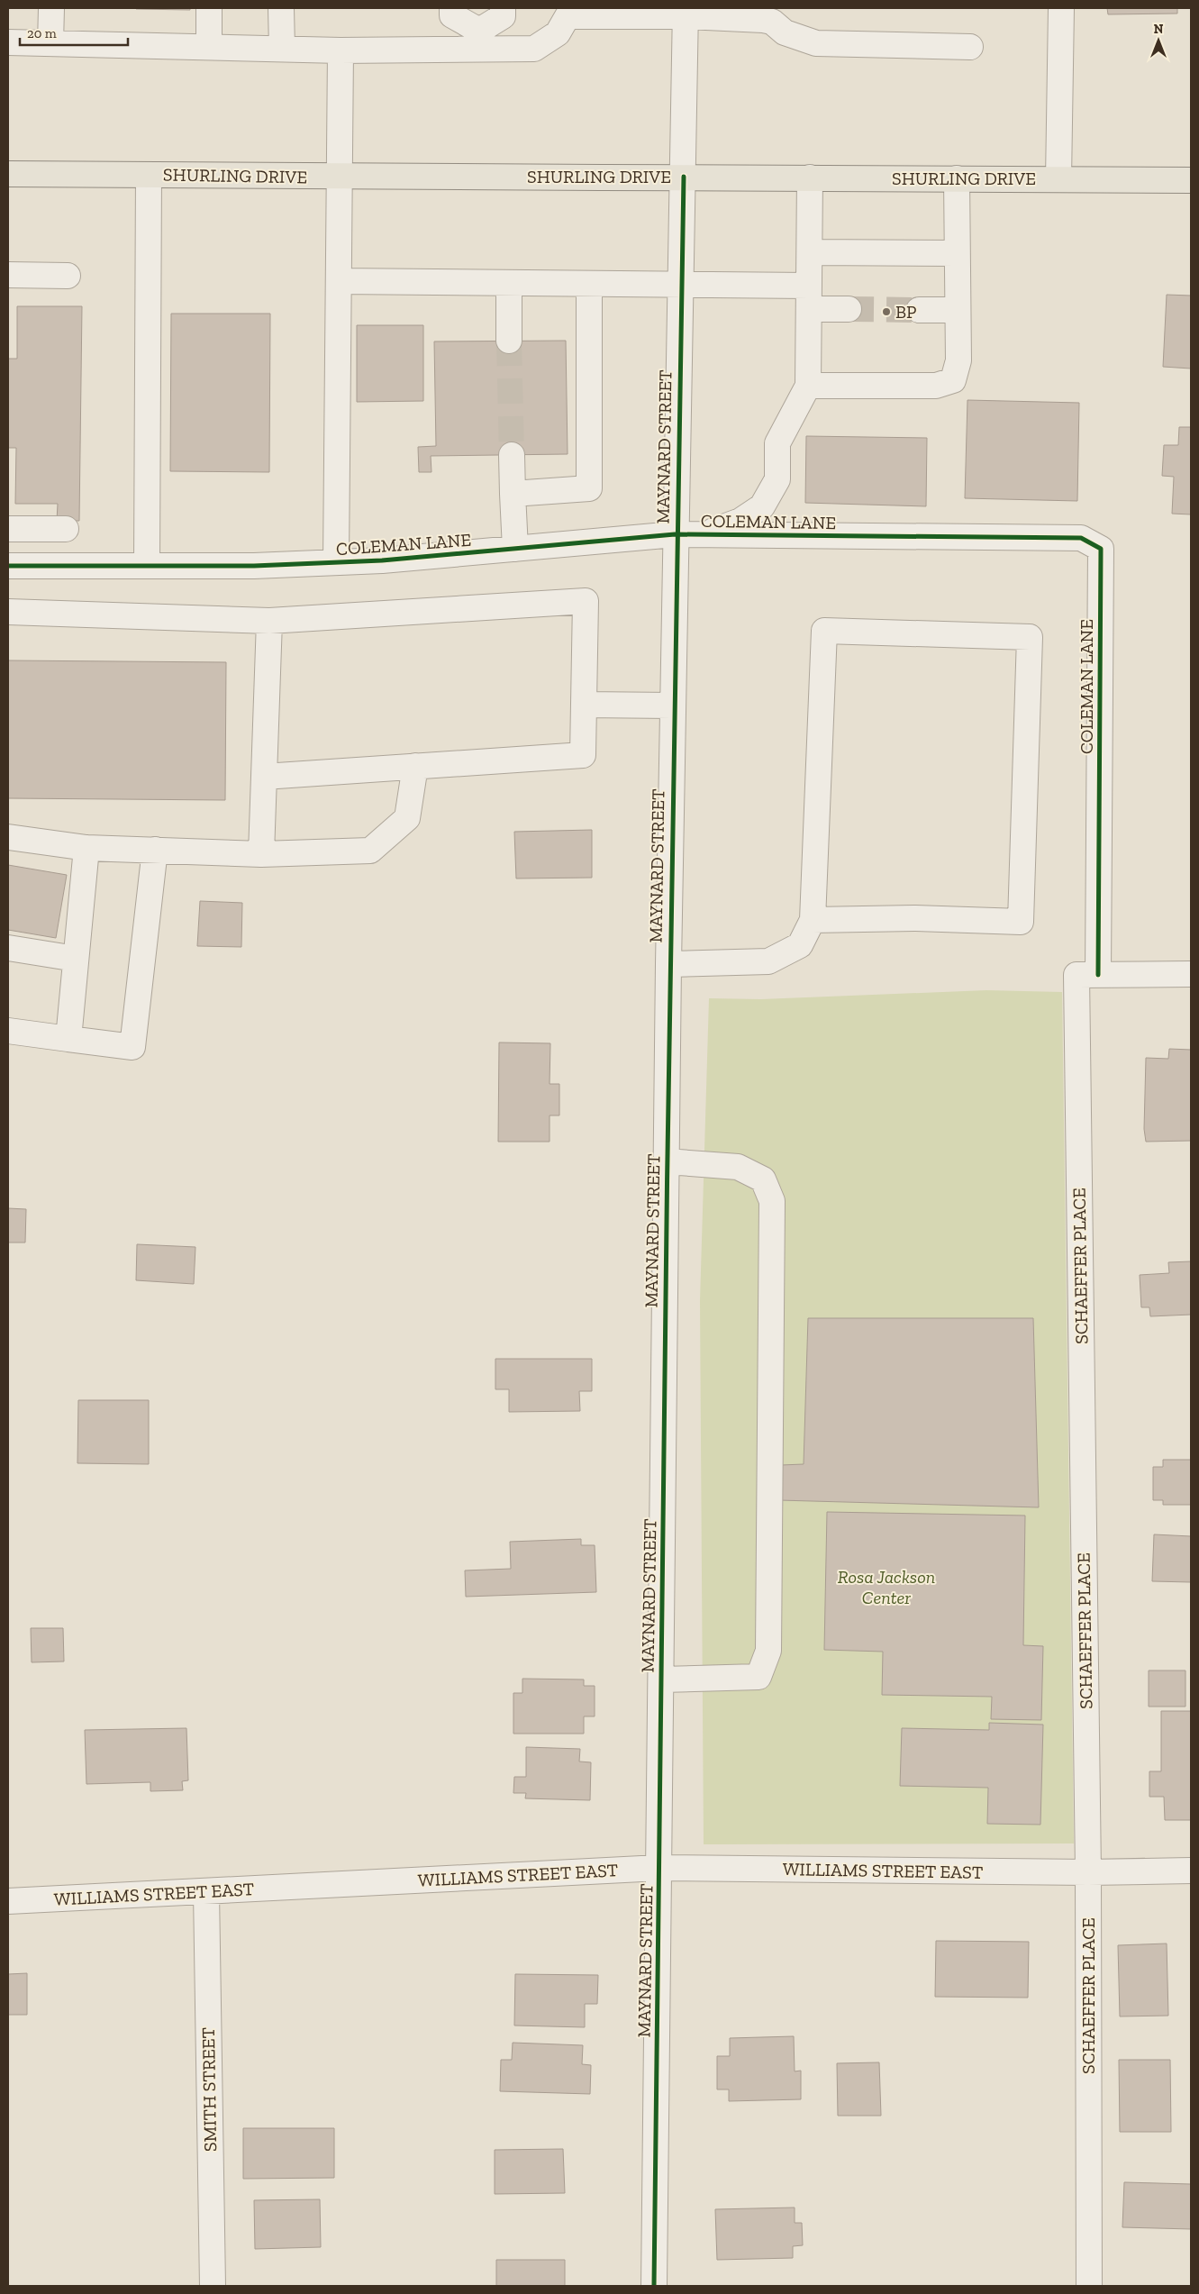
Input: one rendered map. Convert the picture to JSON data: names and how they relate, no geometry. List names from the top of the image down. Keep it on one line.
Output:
{"streets":{"main road":["SHURLING DRIVE"],"street":["MAYNARD STREET","COLEMAN LANE","SCHAEFFER PLACE","WILLIAMS STREET EAST","SMITH STREET"]},"crossings":[["SHURLING DRIVE","MAYNARD STREET"],["MAYNARD STREET","COLEMAN LANE"],["MAYNARD STREET","WILLIAMS STREET EAST"],["COLEMAN LANE","SCHAEFFER PLACE"],["SCHAEFFER PLACE","WILLIAMS STREET EAST"],["WILLIAMS STREET EAST","SMITH STREET"]],"parks":["Rosa Jackson Center"],"places":["BP"],"scale_bar":"20 m","north":"top"}
